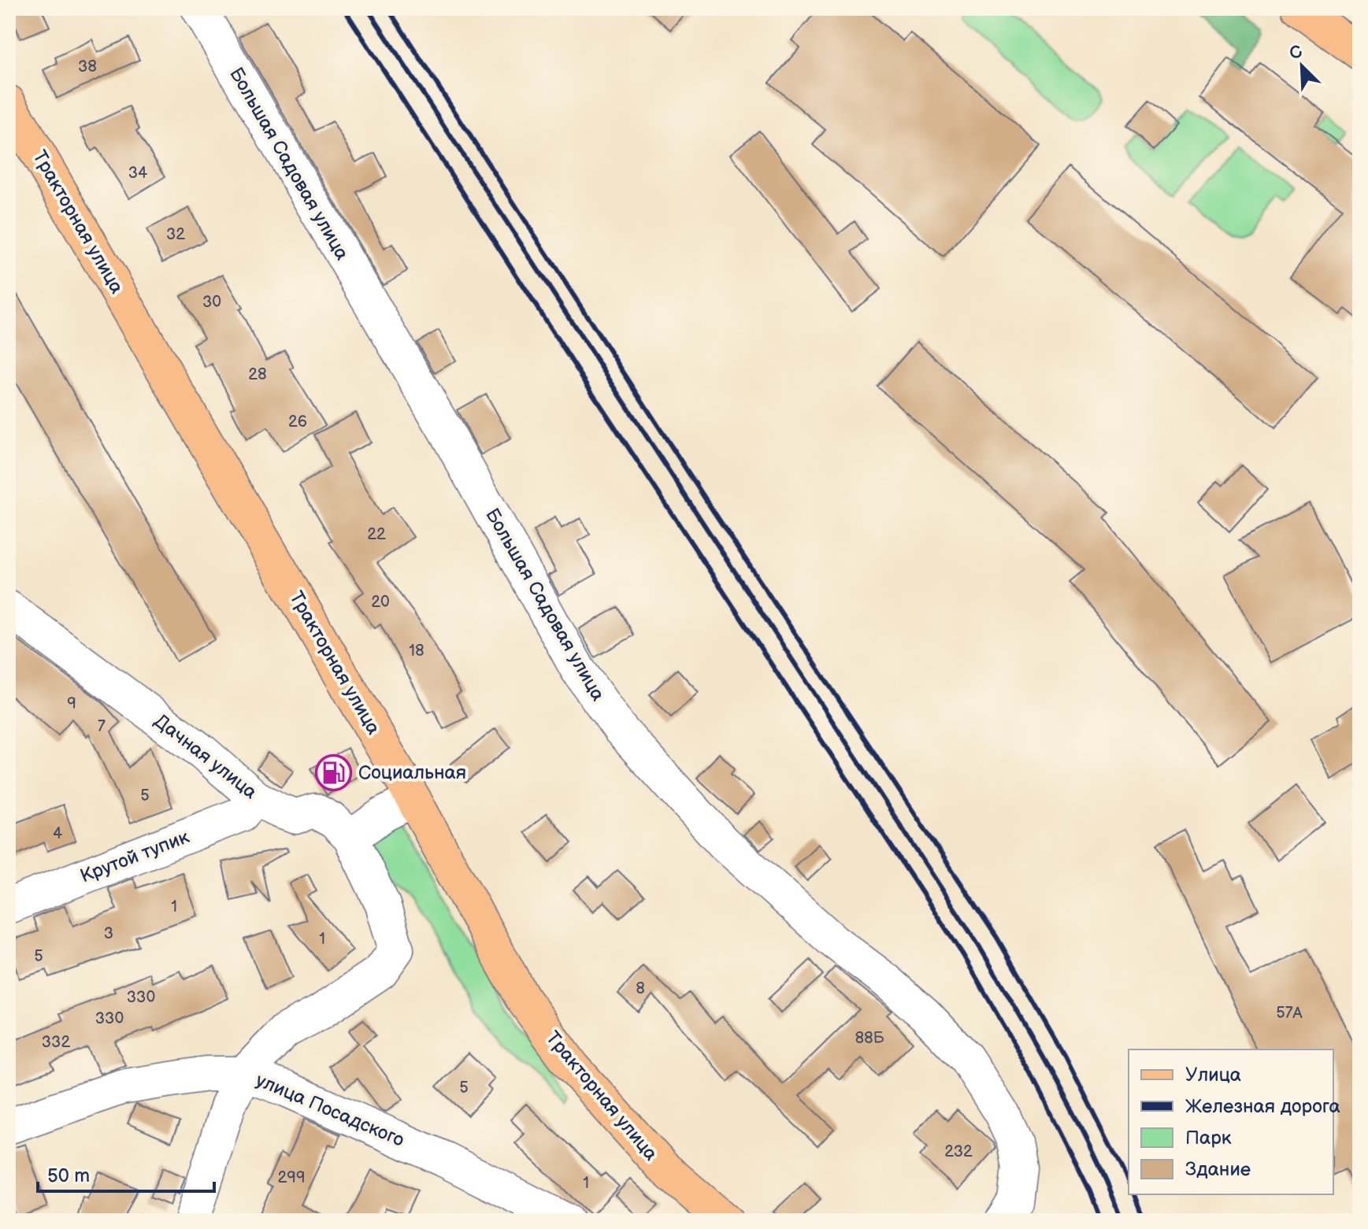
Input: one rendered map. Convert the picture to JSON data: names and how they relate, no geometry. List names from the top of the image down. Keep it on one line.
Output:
{"streets":{"main road":["Тракторная улица"],"street":["Большая Садовая улица","Дачная улица","Крутой тупик","улица Посадского"]},"crossings":[["Дачная улица","Крутой тупик"]],"places":{"fuel station":["Социальная"]},"house_numbers":["38","34","32","30","28","26","22","20","18","9","7","5","4","1","3","1","5","8","330","57А","330","88Б","332","5","232","299","1"],"legend":["Улица","Железная дорога","Парк","Здание"],"scale_bar":"50 m","north":"top left"}
